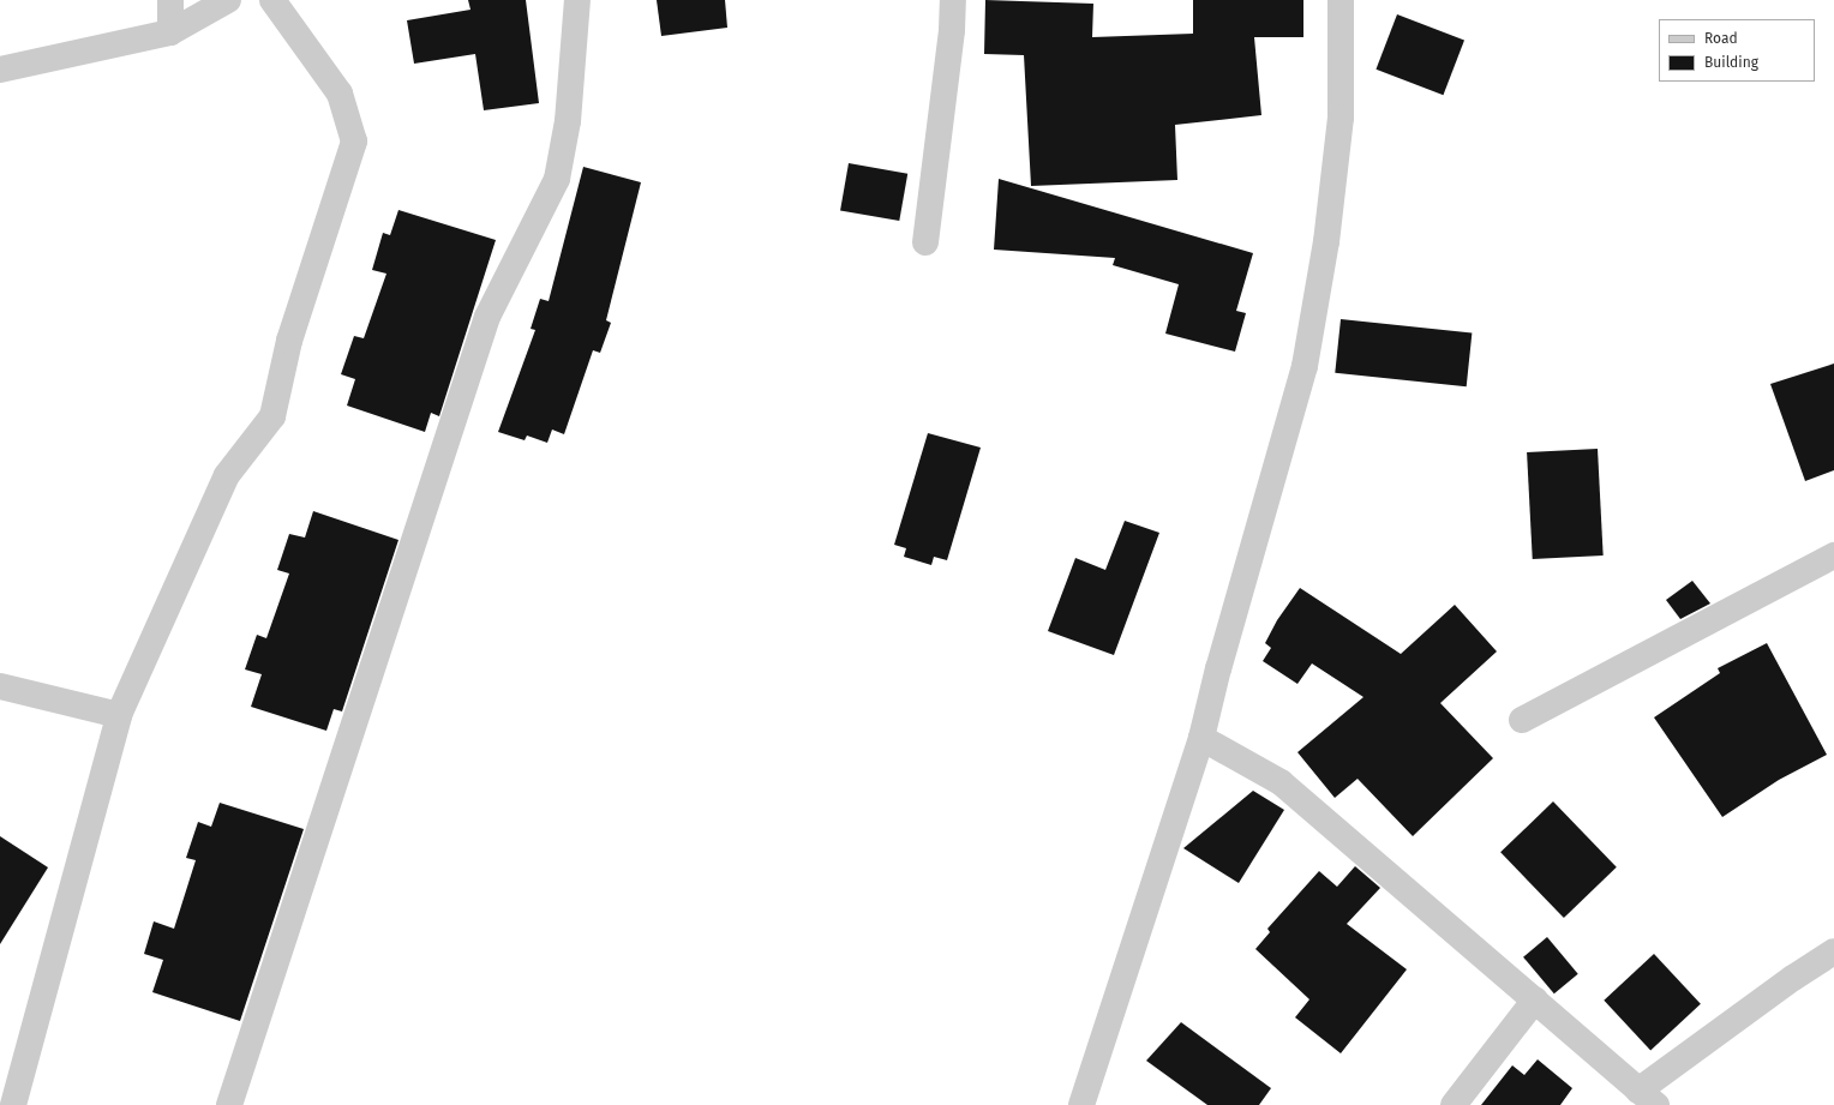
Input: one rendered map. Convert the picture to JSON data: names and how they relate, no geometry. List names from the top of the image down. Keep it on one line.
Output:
{"legend":["Road","Building"]}
